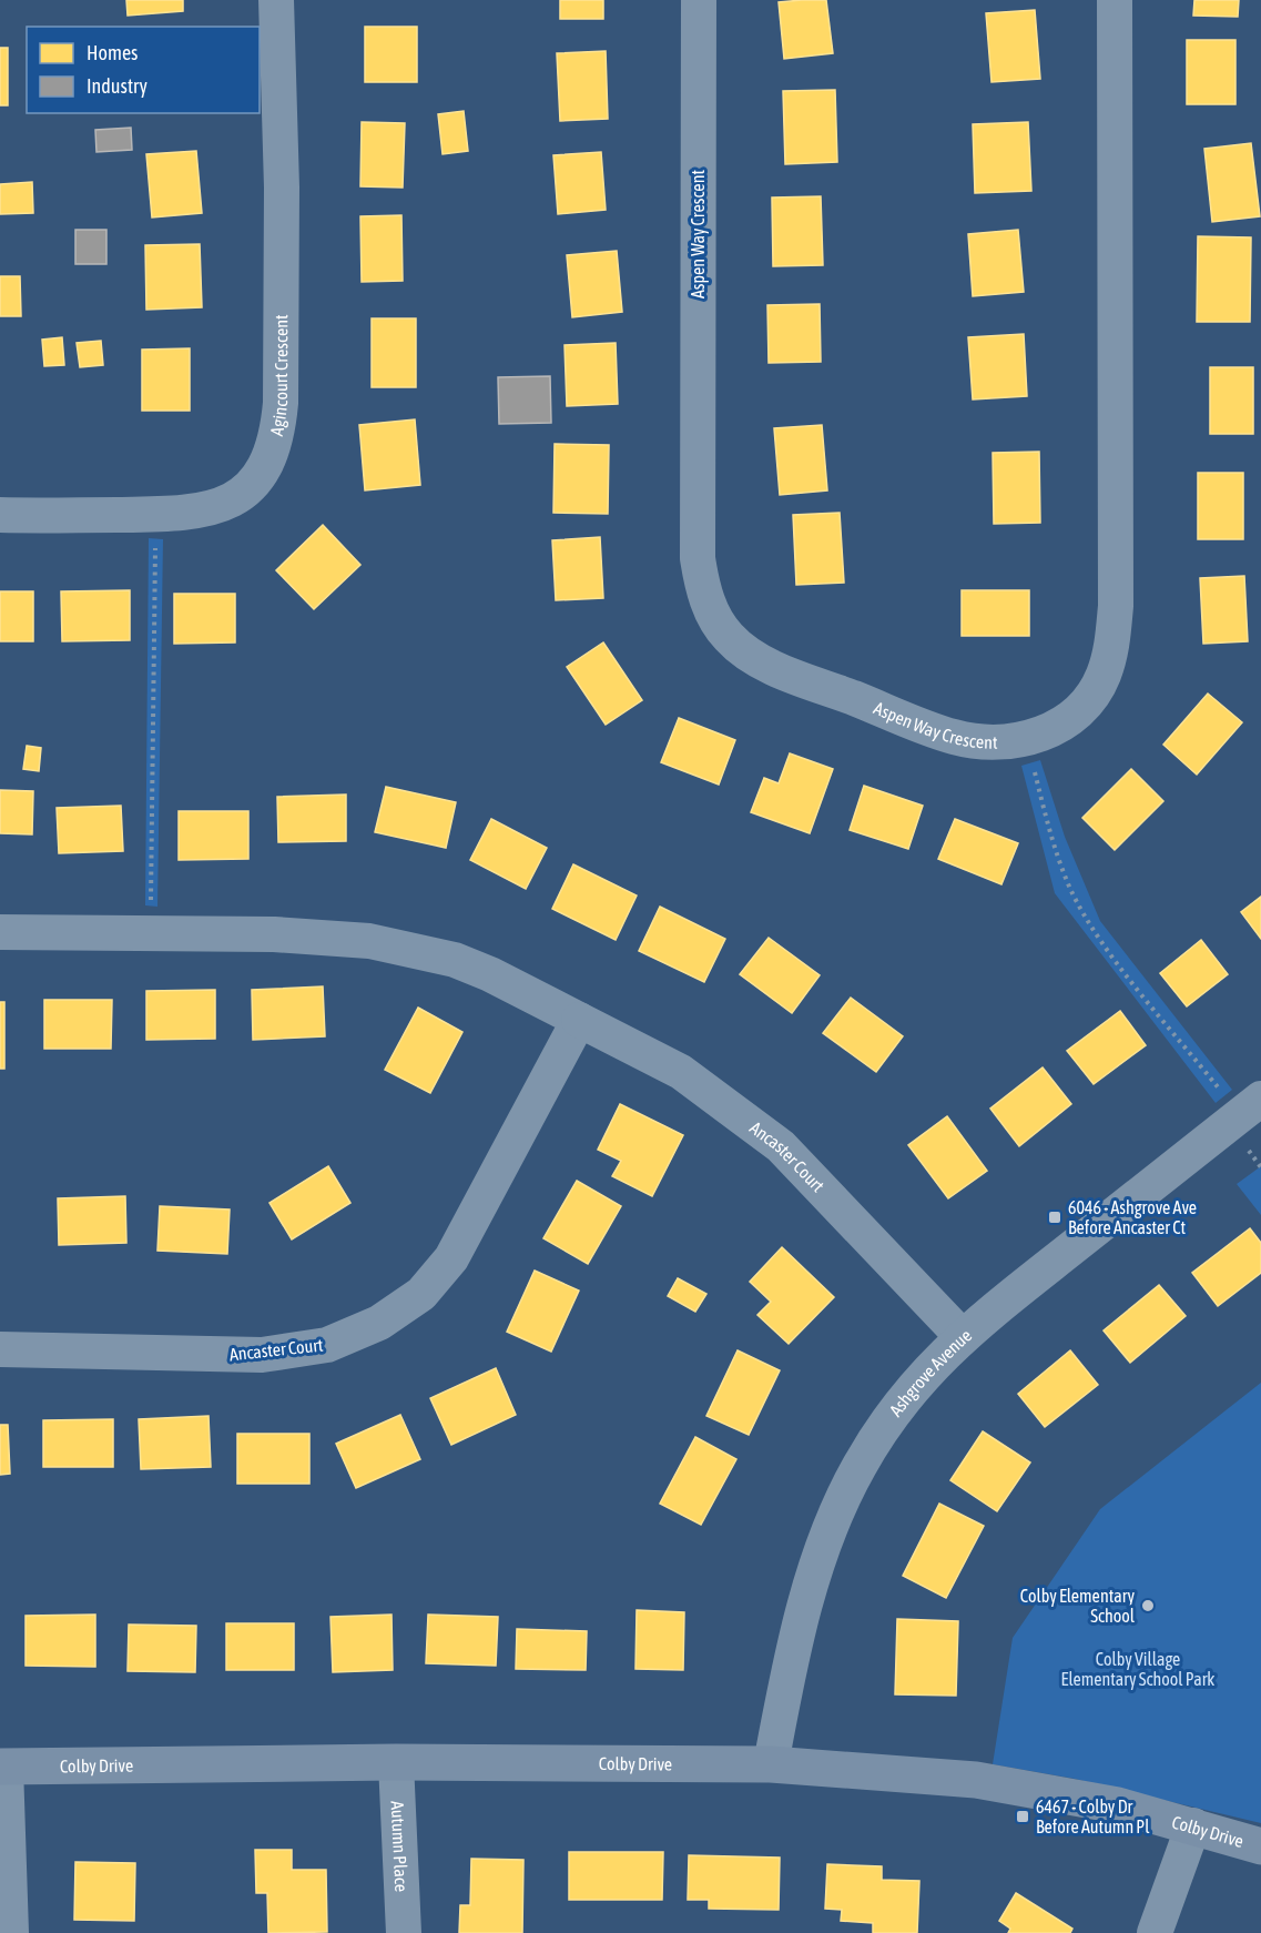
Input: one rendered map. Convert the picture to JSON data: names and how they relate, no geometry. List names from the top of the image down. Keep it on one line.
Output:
{"streets":{"street":["Aspen Way Crescent","Agincourt Crescent","Ancaster Court","Ashgrove Avenue","Colby Drive","Autumn Place"]},"crossings":[["Ancaster Court","Ashgrove Avenue"],["Ashgrove Avenue","Colby Drive"],["Colby Drive","Autumn Place"]],"parks":["Colby Village Elementary School Park"],"places":{"transit":["6046 - Ashgrove Ave Before Ancaster Ct","6467 - Colby Dr Before Autumn Pl"],"other":["Colby Elementary School"]},"legend":["Homes","Industry"]}
